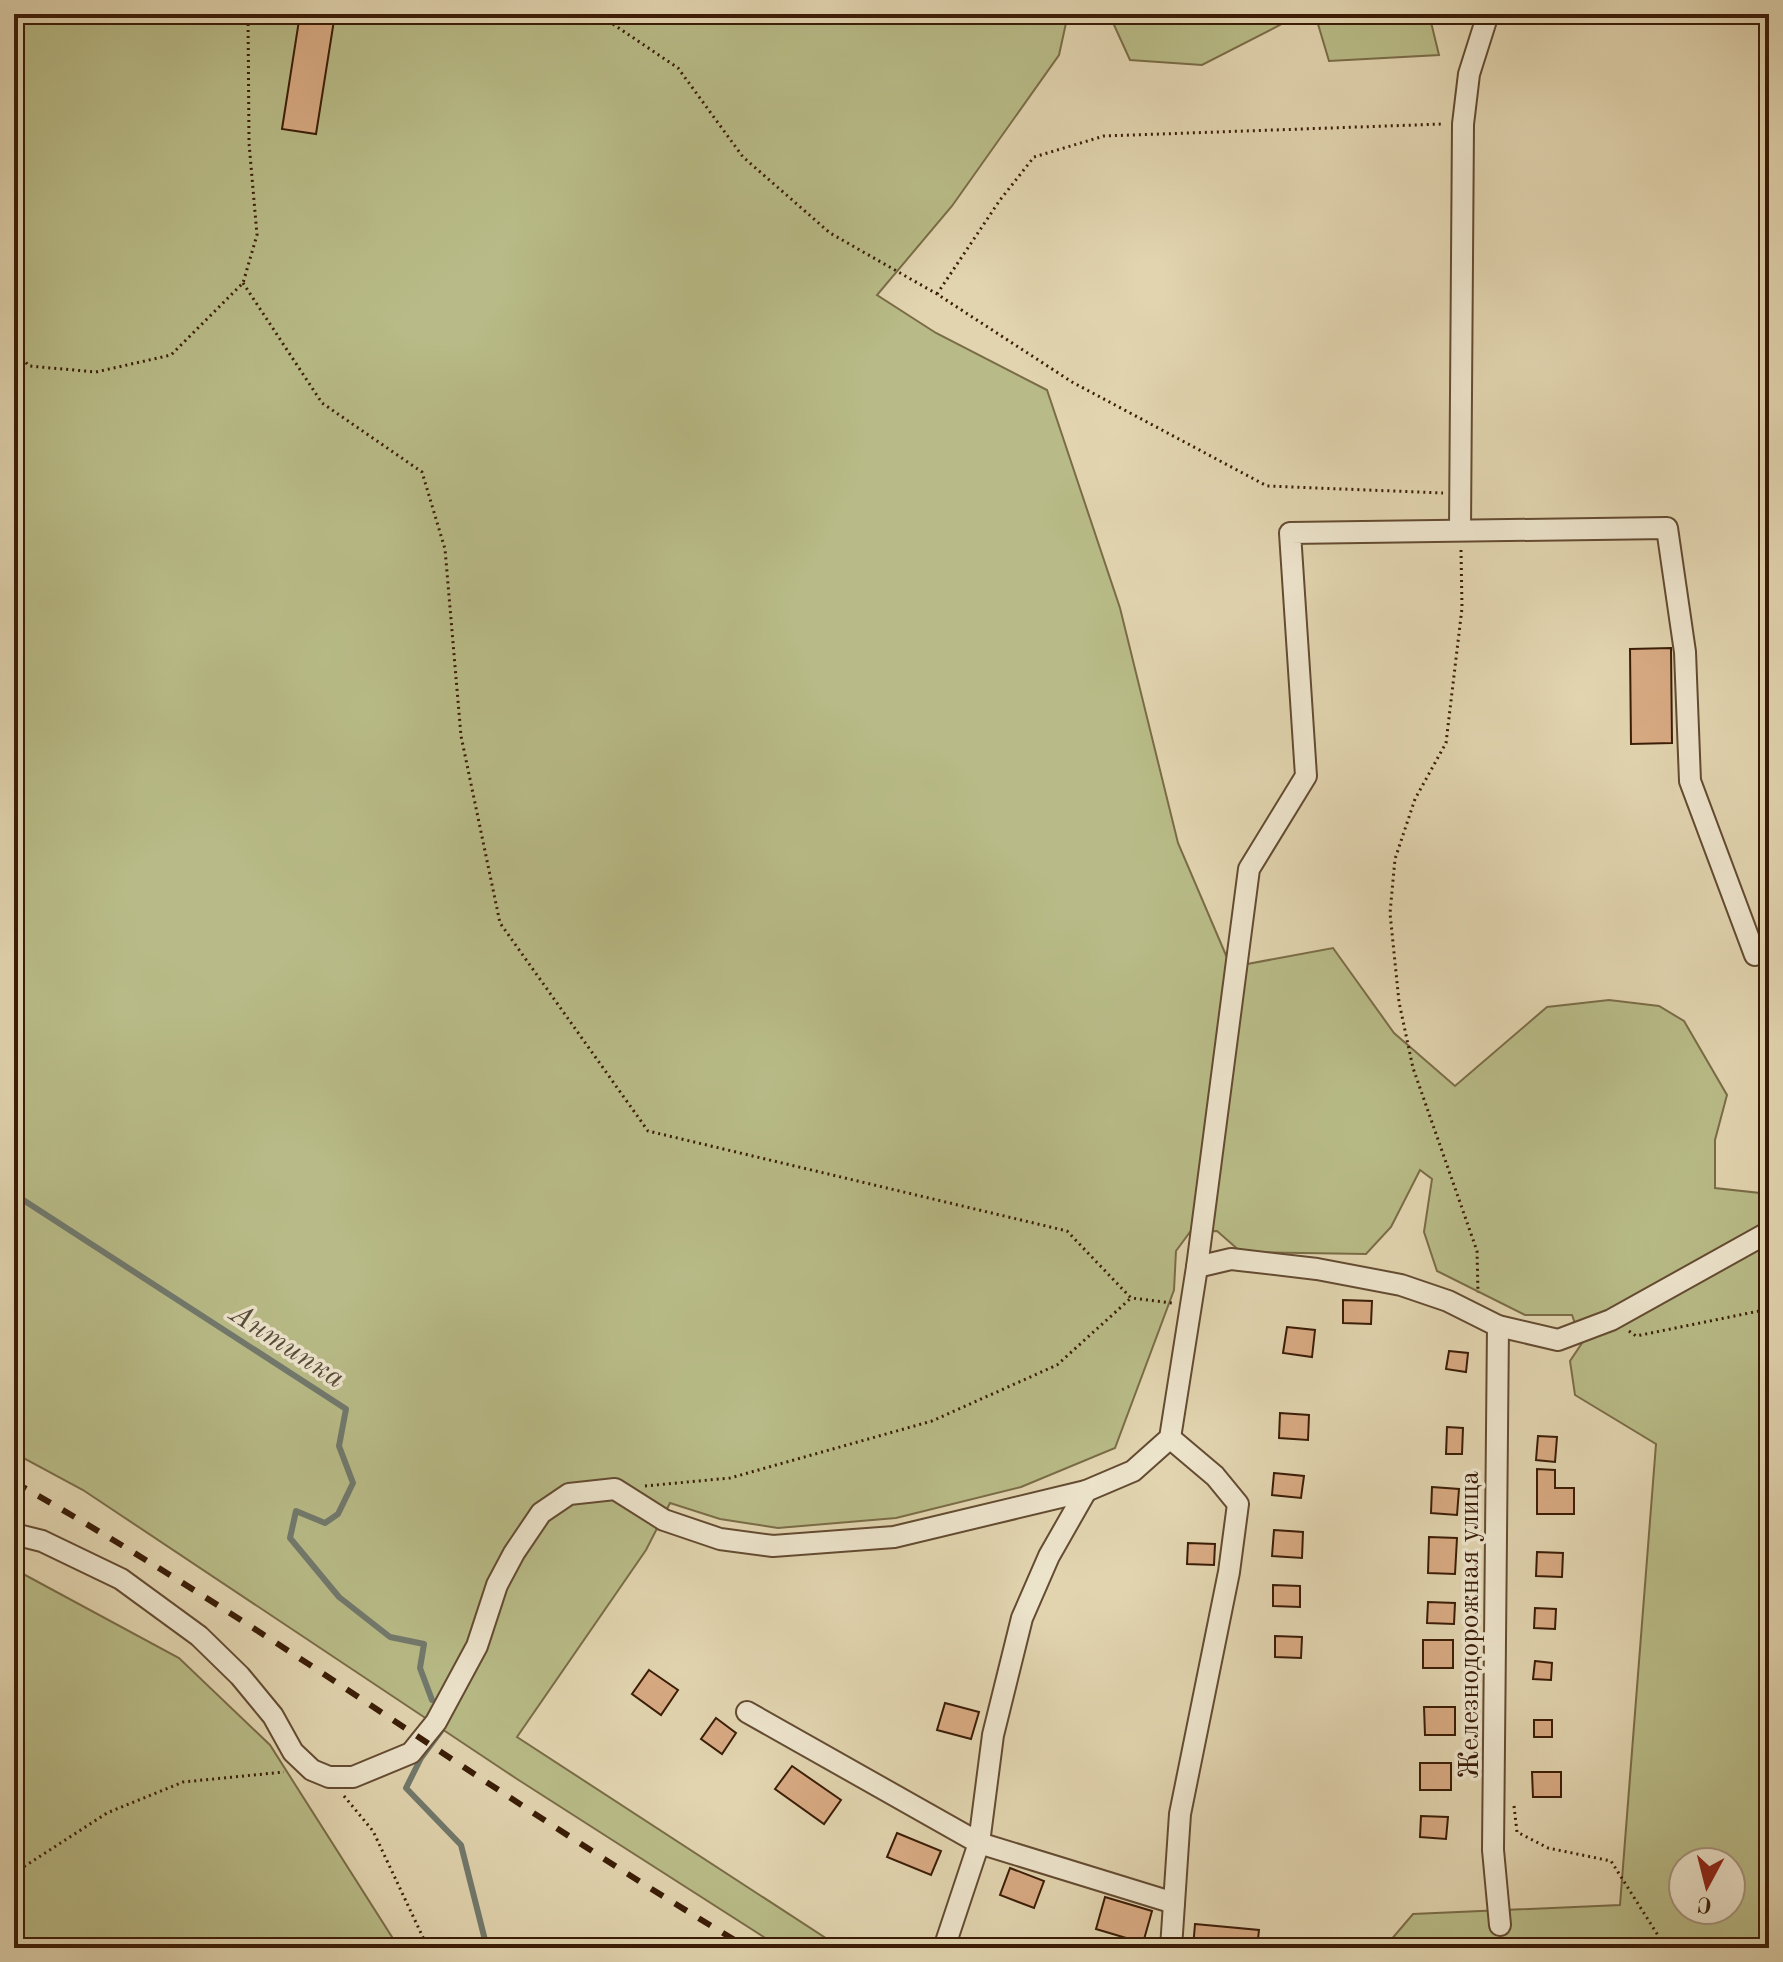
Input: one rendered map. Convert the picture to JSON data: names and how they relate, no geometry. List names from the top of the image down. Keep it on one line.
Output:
{"streets":{"street":["Железнодорожная улица"]},"water":["Антипка"],"north":"bottom"}
